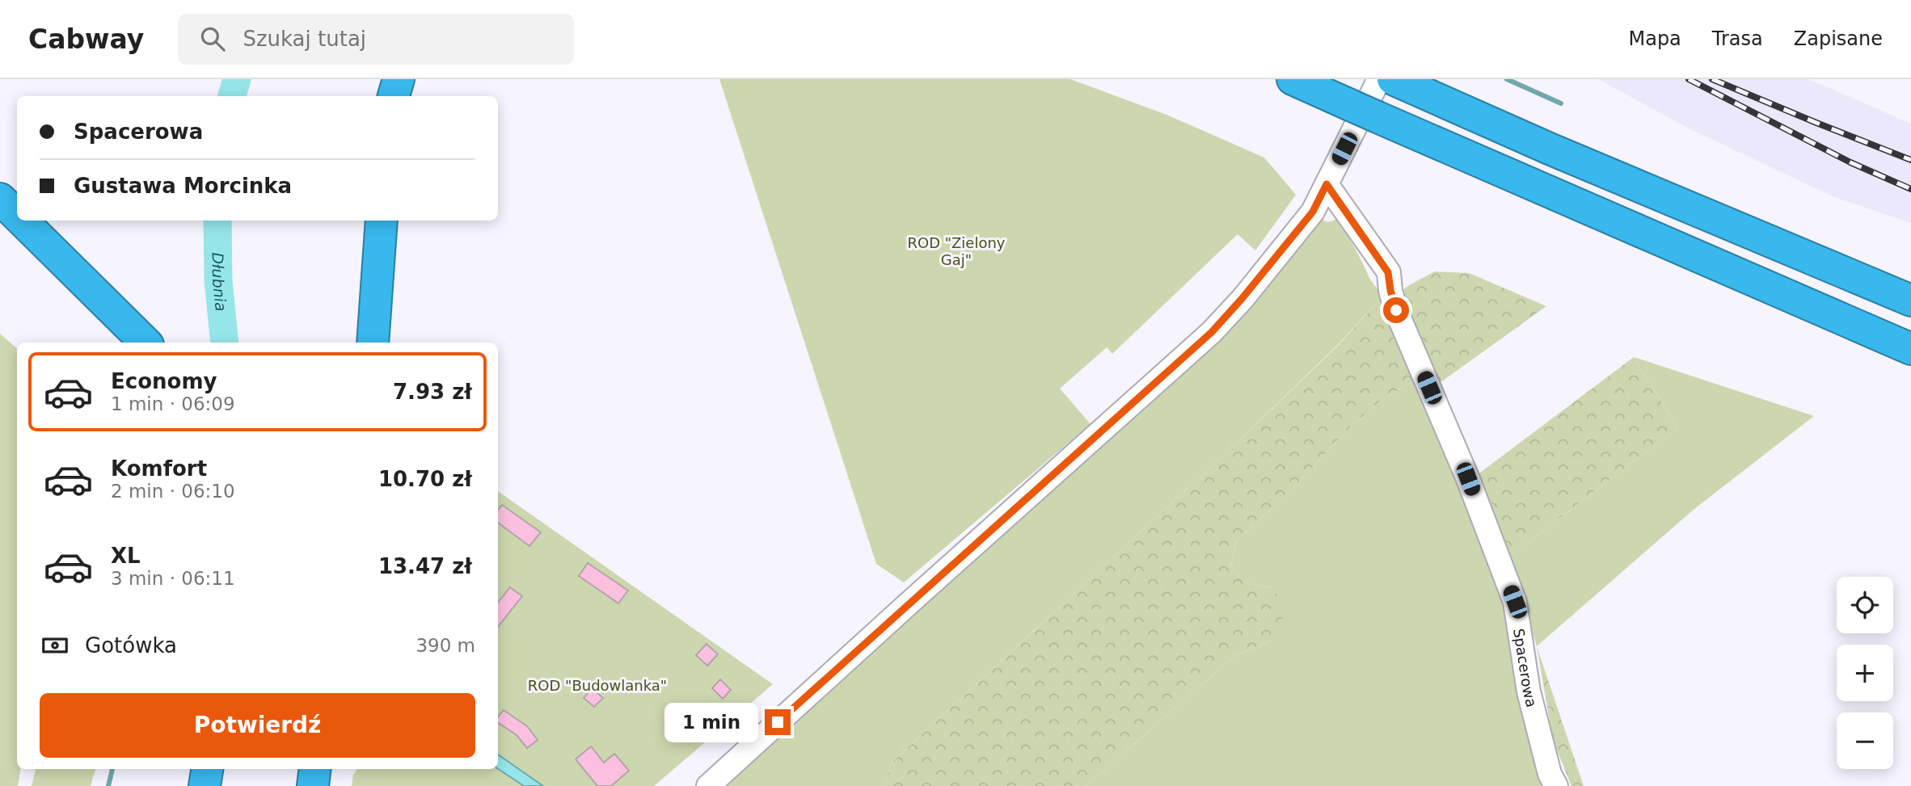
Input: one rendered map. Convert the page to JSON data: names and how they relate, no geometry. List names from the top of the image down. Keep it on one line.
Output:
{"streets":{"street":["Spacerowa"]},"water":["Dłubnia"],"parks":["ROD \"Zielony Gaj\"","ROD \"Budowlanka\""],"page":{"header":"Cabway","search":"Szukaj tutaj","nav":["Mapa","Trasa","Zapisane"],"banner":["Spacerowa","Gustawa Morcinka"],"list":[{"name":"Economy","note":"1 min · 06:09","value":"7.93 zł"},{"name":"Komfort","note":"2 min · 06:10","value":"10.70 zł"},{"name":"XL","note":"3 min · 06:11","value":"13.47 zł"}],"map_buttons":["+","−"],"pay":["Gotówka","390 m"],"buttons":"Potwierdź","bubble":"1 min"}}
